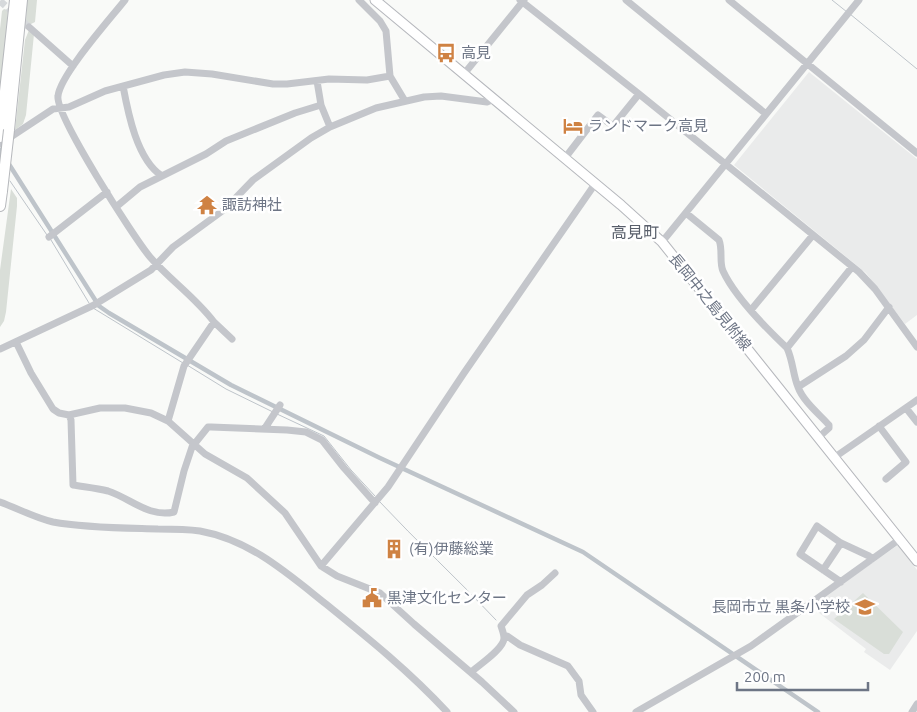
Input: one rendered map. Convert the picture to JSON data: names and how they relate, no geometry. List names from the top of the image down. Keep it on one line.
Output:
{"streets":{"main road":["長岡中之島見附線"]},"districts":["高見町"],"places":{"bus stop":["高見"],"hotel":["ランドマーク高見"],"temple":["諏訪神社"],"building":["(有)伊藤総業"],"public building":["黒津文化センター"],"school or university":["長岡市立 黒条小学校"]},"scale_bar":"200 m"}
